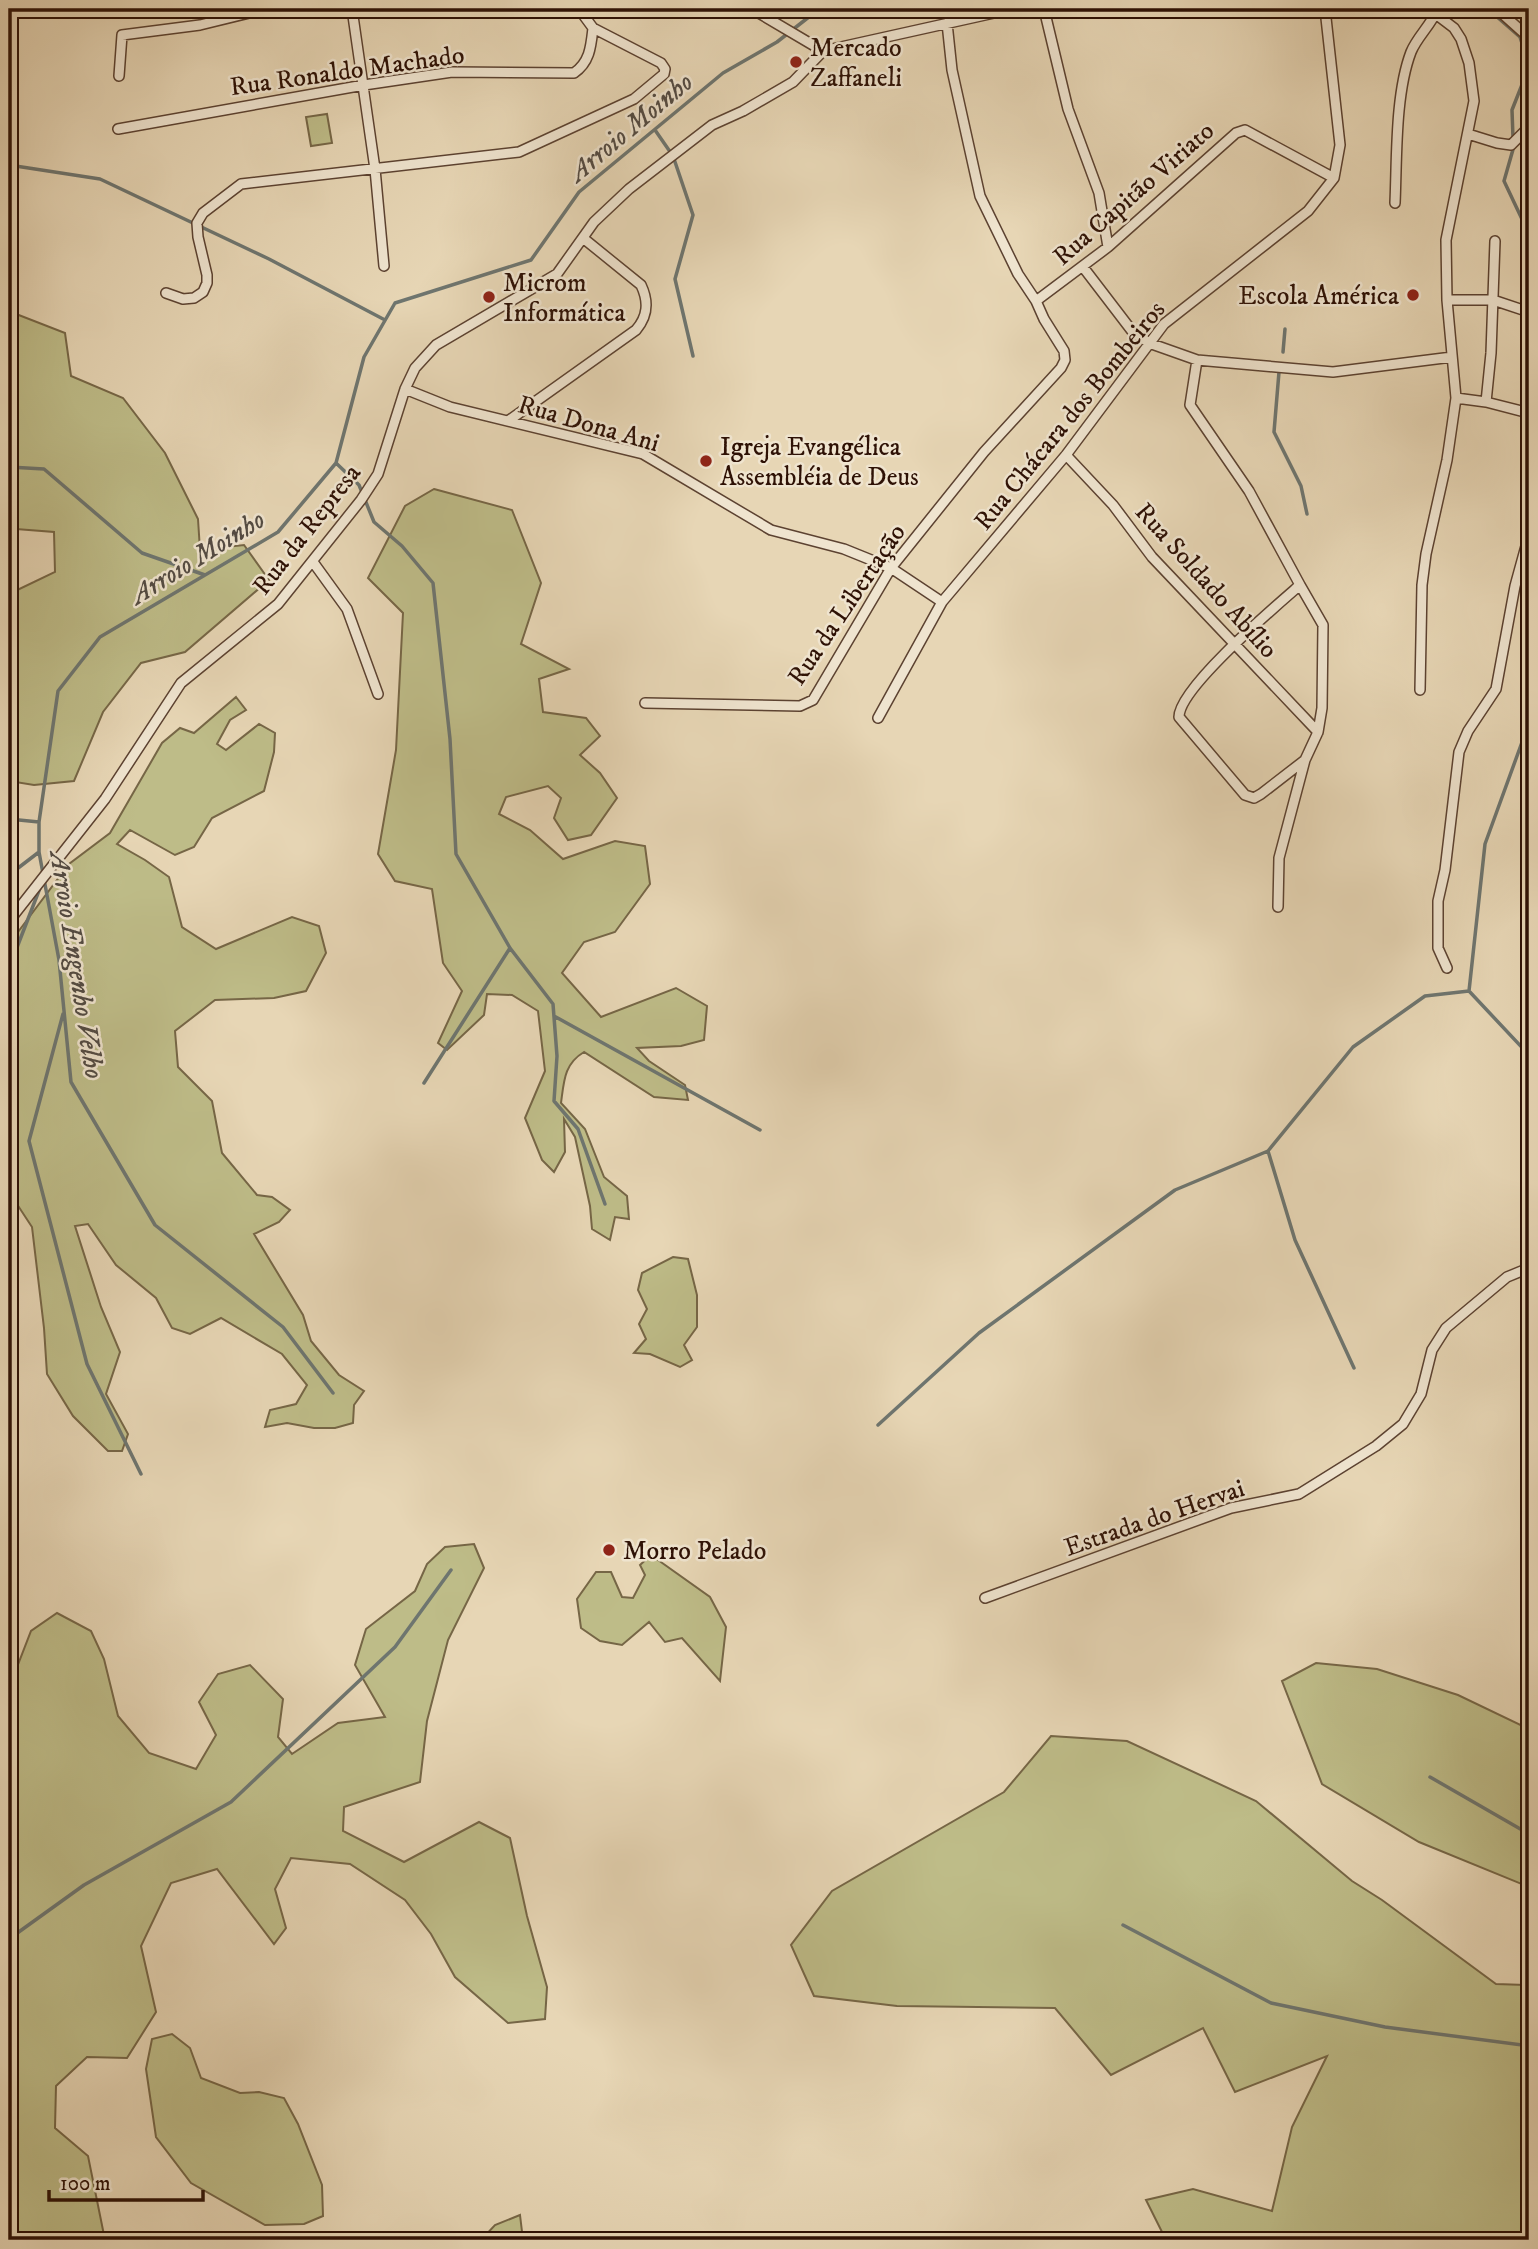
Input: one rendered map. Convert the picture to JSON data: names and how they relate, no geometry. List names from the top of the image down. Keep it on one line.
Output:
{"streets":{"street":["Rua Ronaldo Machado","Rua Capitão Viriato","Rua Chácara dos Bombeiros","Rua Dona Ani","Rua da Represa","Rua Soldado Abílio","Rua da Libertação","Estrada do Hervai"]},"crossings":[["Rua Capitão Viriato","Rua Chácara dos Bombeiros"],["Rua Capitão Viriato","Rua da Libertação"],["Rua Chácara dos Bombeiros","Rua Dona Ani"],["Rua Chácara dos Bombeiros","Rua Soldado Abílio"],["Rua Dona Ani","Rua da Represa"],["Rua Dona Ani","Rua da Libertação"]],"water":["Arroio Moinho","Arroio Engenho Velho"],"places":["Mercado Zaffaneli","Escola América","Microm Informática","Igreja Evangélica Assembléia de Deus","Morro Pelado"],"scale_bar":"100 m"}
